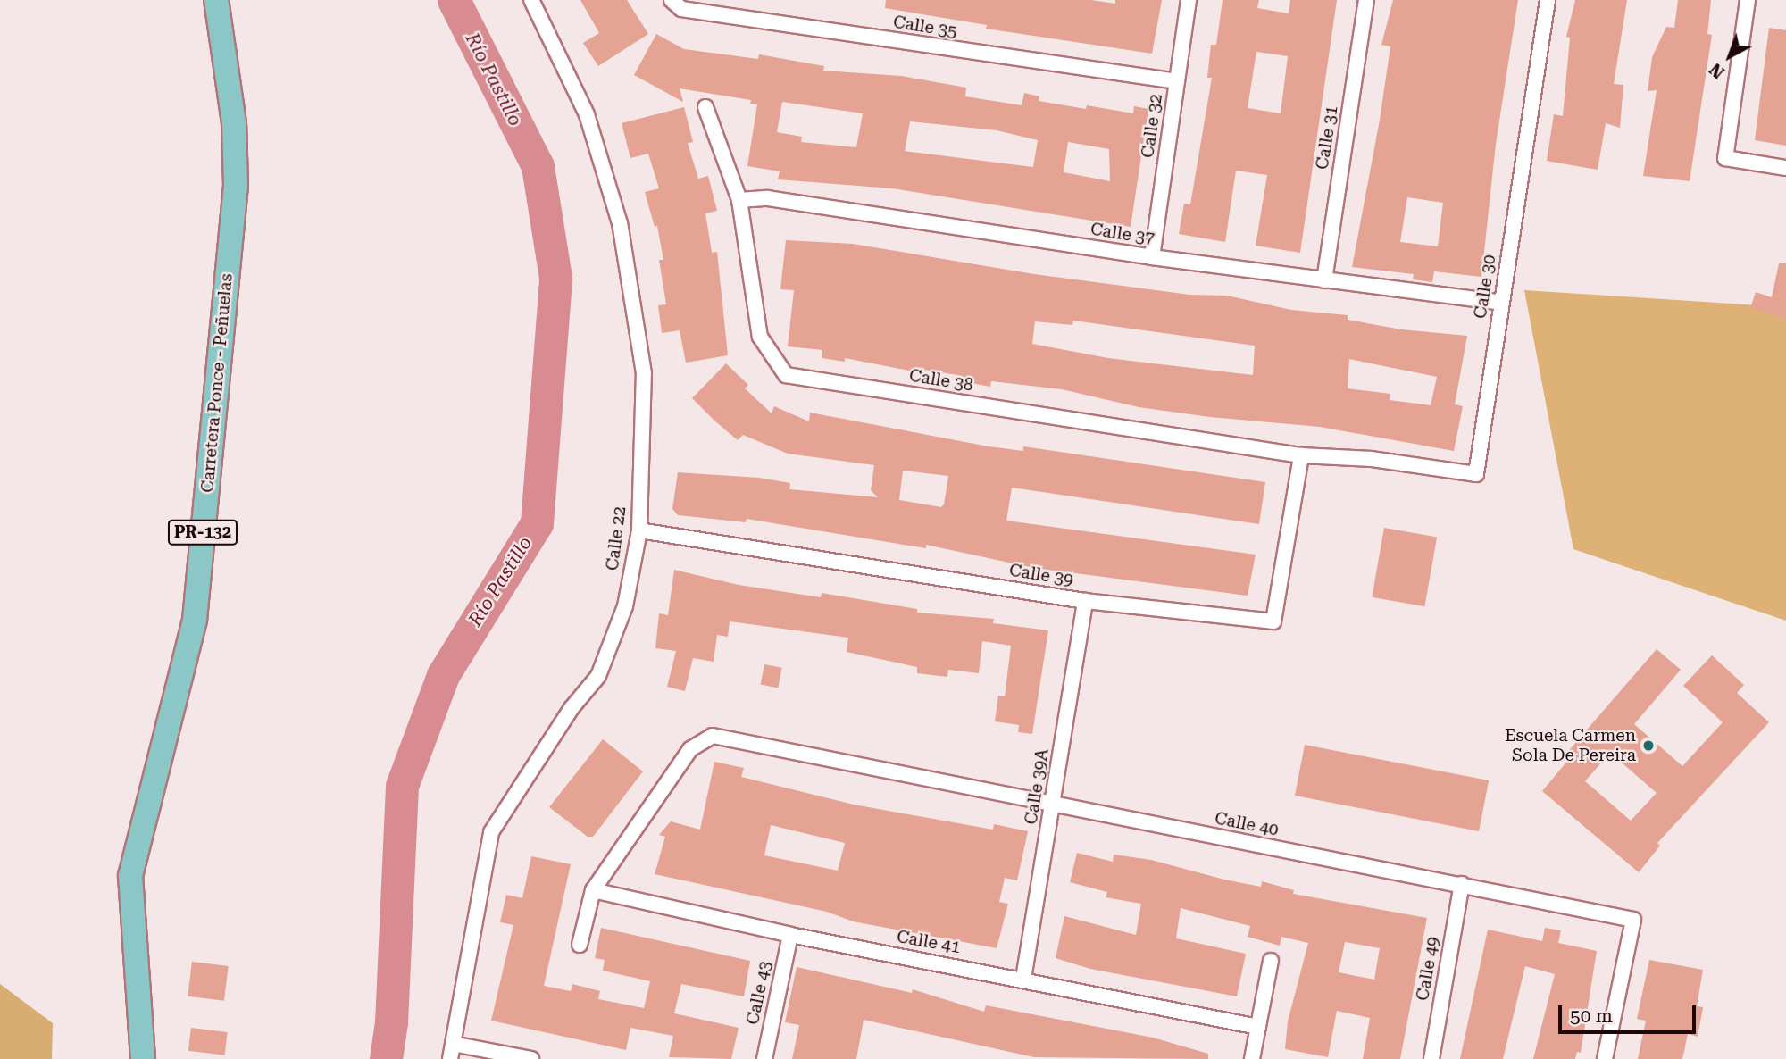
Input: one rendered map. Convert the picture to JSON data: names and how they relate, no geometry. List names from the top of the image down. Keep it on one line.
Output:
{"streets":{"main road":["Carretera Ponce - Peñuelas","PR-132"],"street":["Calle 35","Calle 32","Calle 31","Calle 37","Calle 30","Calle 38","Calle 22","Calle 39","Calle 39A","Calle 40","Calle 41","Calle 49","Calle 43"]},"crossings":[["Calle 35","Calle 32"],["Calle 32","Calle 37"],["Calle 31","Calle 37"],["Calle 37","Calle 30"],["Calle 37","Calle 38"],["Calle 30","Calle 38"],["Calle 38","Calle 39"],["Calle 22","Calle 39"],["Calle 39","Calle 39A"],["Calle 39A","Calle 40"],["Calle 39A","Calle 41"],["Calle 40","Calle 41"],["Calle 40","Calle 49"],["Calle 41","Calle 43"]],"water":["Río Pastillo"],"places":["Escuela Carmen Sola De Pereira"],"scale_bar":"50 m","north":"bottom left"}
